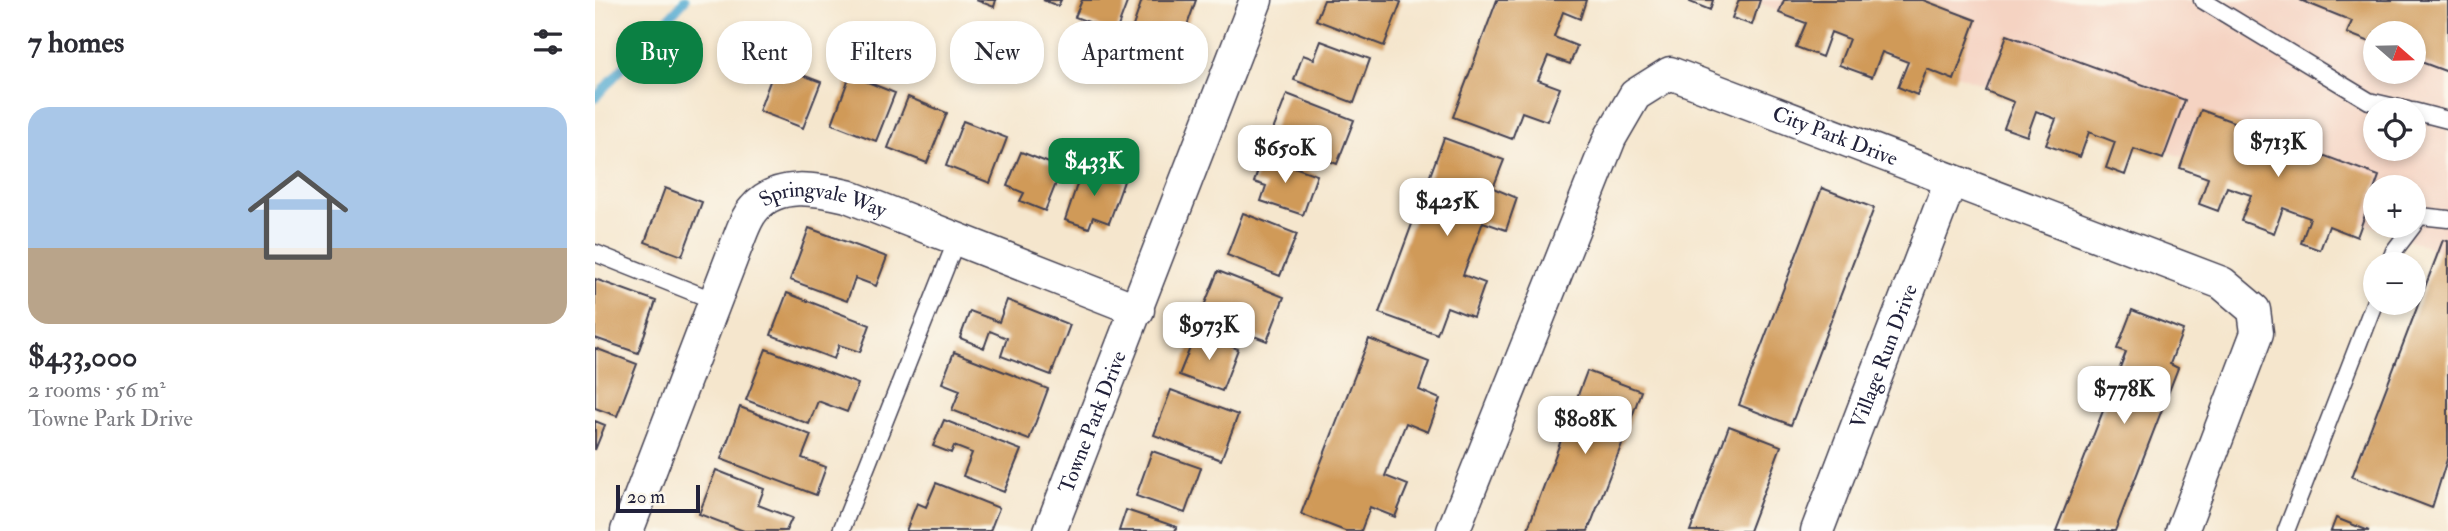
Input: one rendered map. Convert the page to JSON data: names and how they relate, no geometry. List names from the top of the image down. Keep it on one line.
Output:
{"streets":{"street":["City Park Drive","Springvale Way","Village Run Drive","Towne Park Drive"]},"crossings":[["City Park Drive","Village Run Drive"],["Springvale Way","Towne Park Drive"]],"scale_bar":"20 m","north":"right","page":{"heading":"7 homes","map_buttons":["+","−"],"chip":["Buy","Rent","Filters","New","Apartment"],"list":[{"name":"$433,000","note":"2 rooms · 56 m² · Towne Park Drive"}],"price":["$713K","$650K","$433K","$425K","$973K","$778K","$808K"],"scale":"20 m"}}
